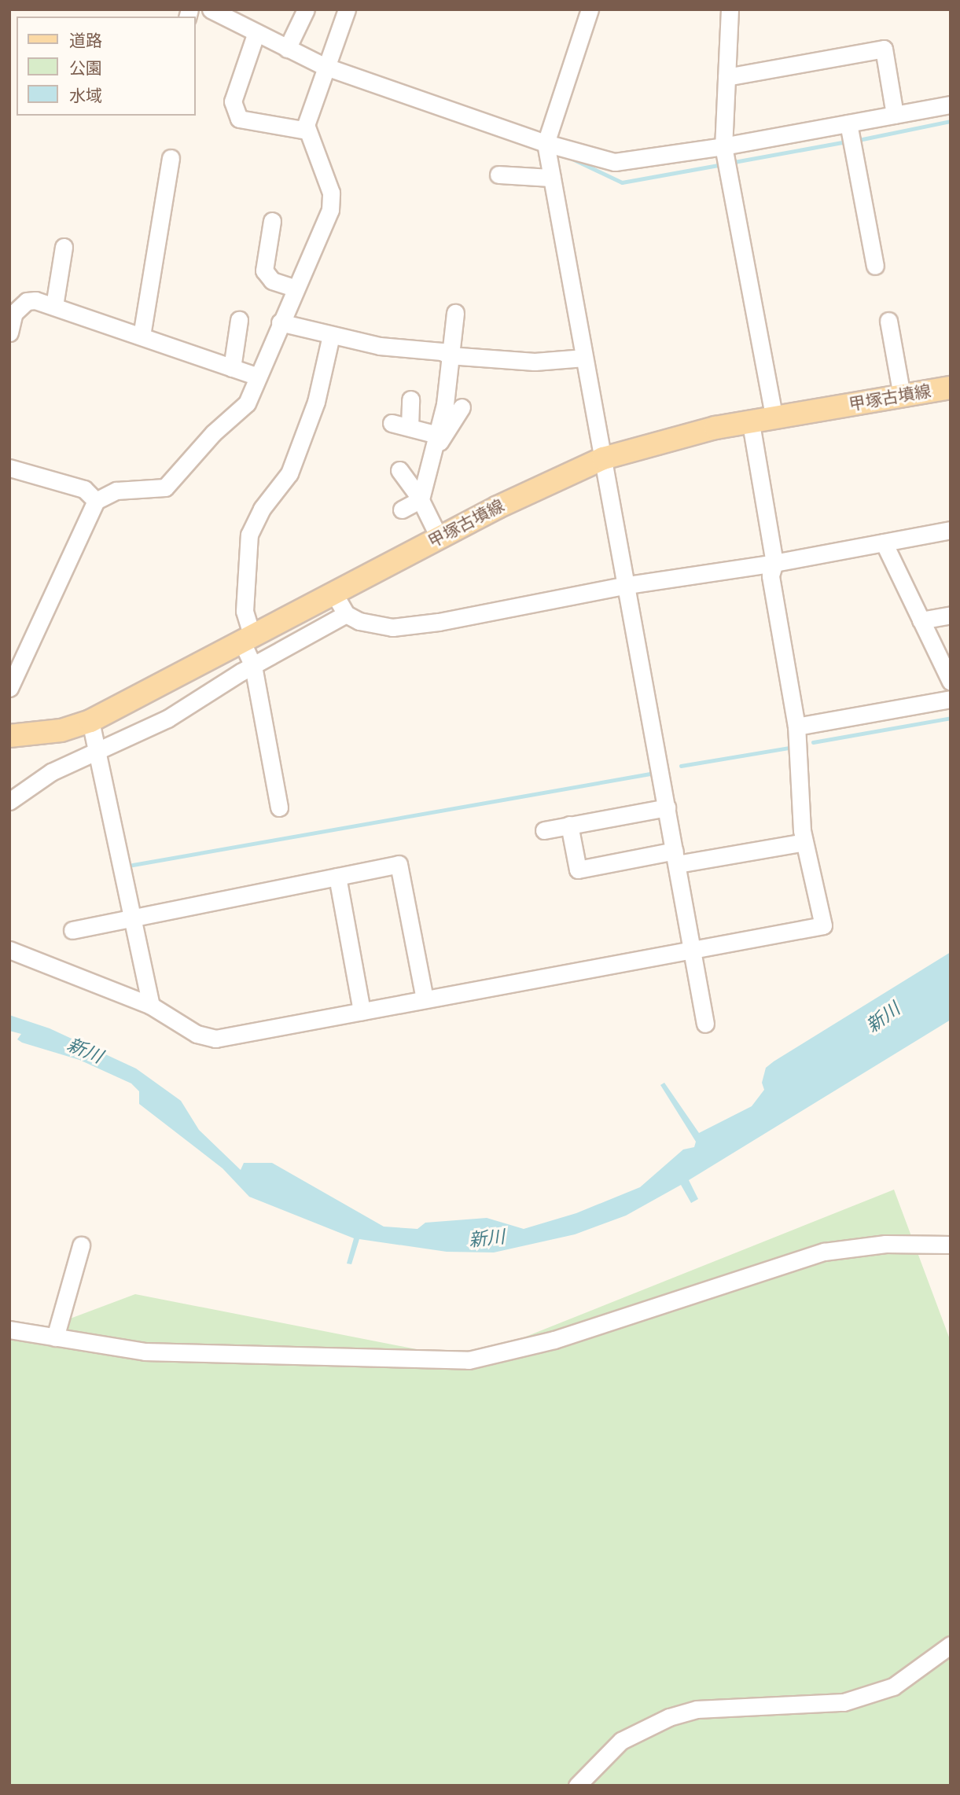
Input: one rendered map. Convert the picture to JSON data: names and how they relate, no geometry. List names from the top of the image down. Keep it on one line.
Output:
{"streets":{"main road":["甲塚古墳線"]},"water":["新川"],"legend":["道路","公園","水域"]}
